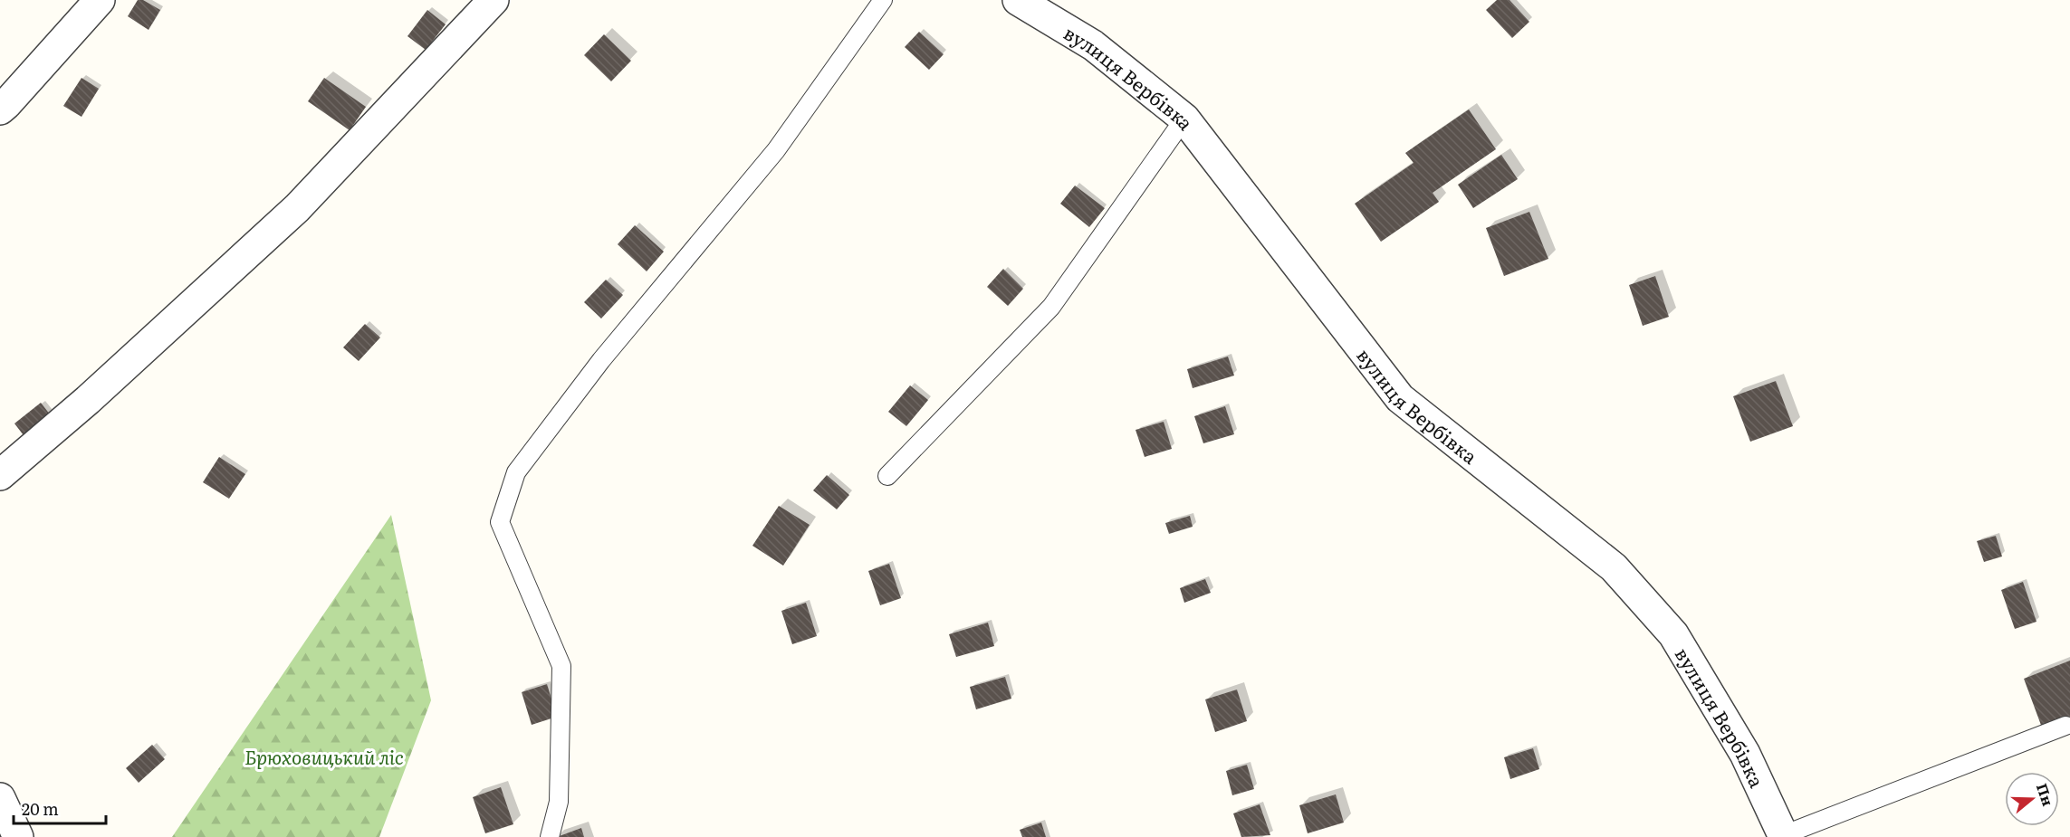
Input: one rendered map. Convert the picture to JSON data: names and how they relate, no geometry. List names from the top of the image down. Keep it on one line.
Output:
{"streets":{"street":["вулиця Вербівка"]},"parks":["Брюховицький ліс"],"scale_bar":"20 m","north":"right"}
